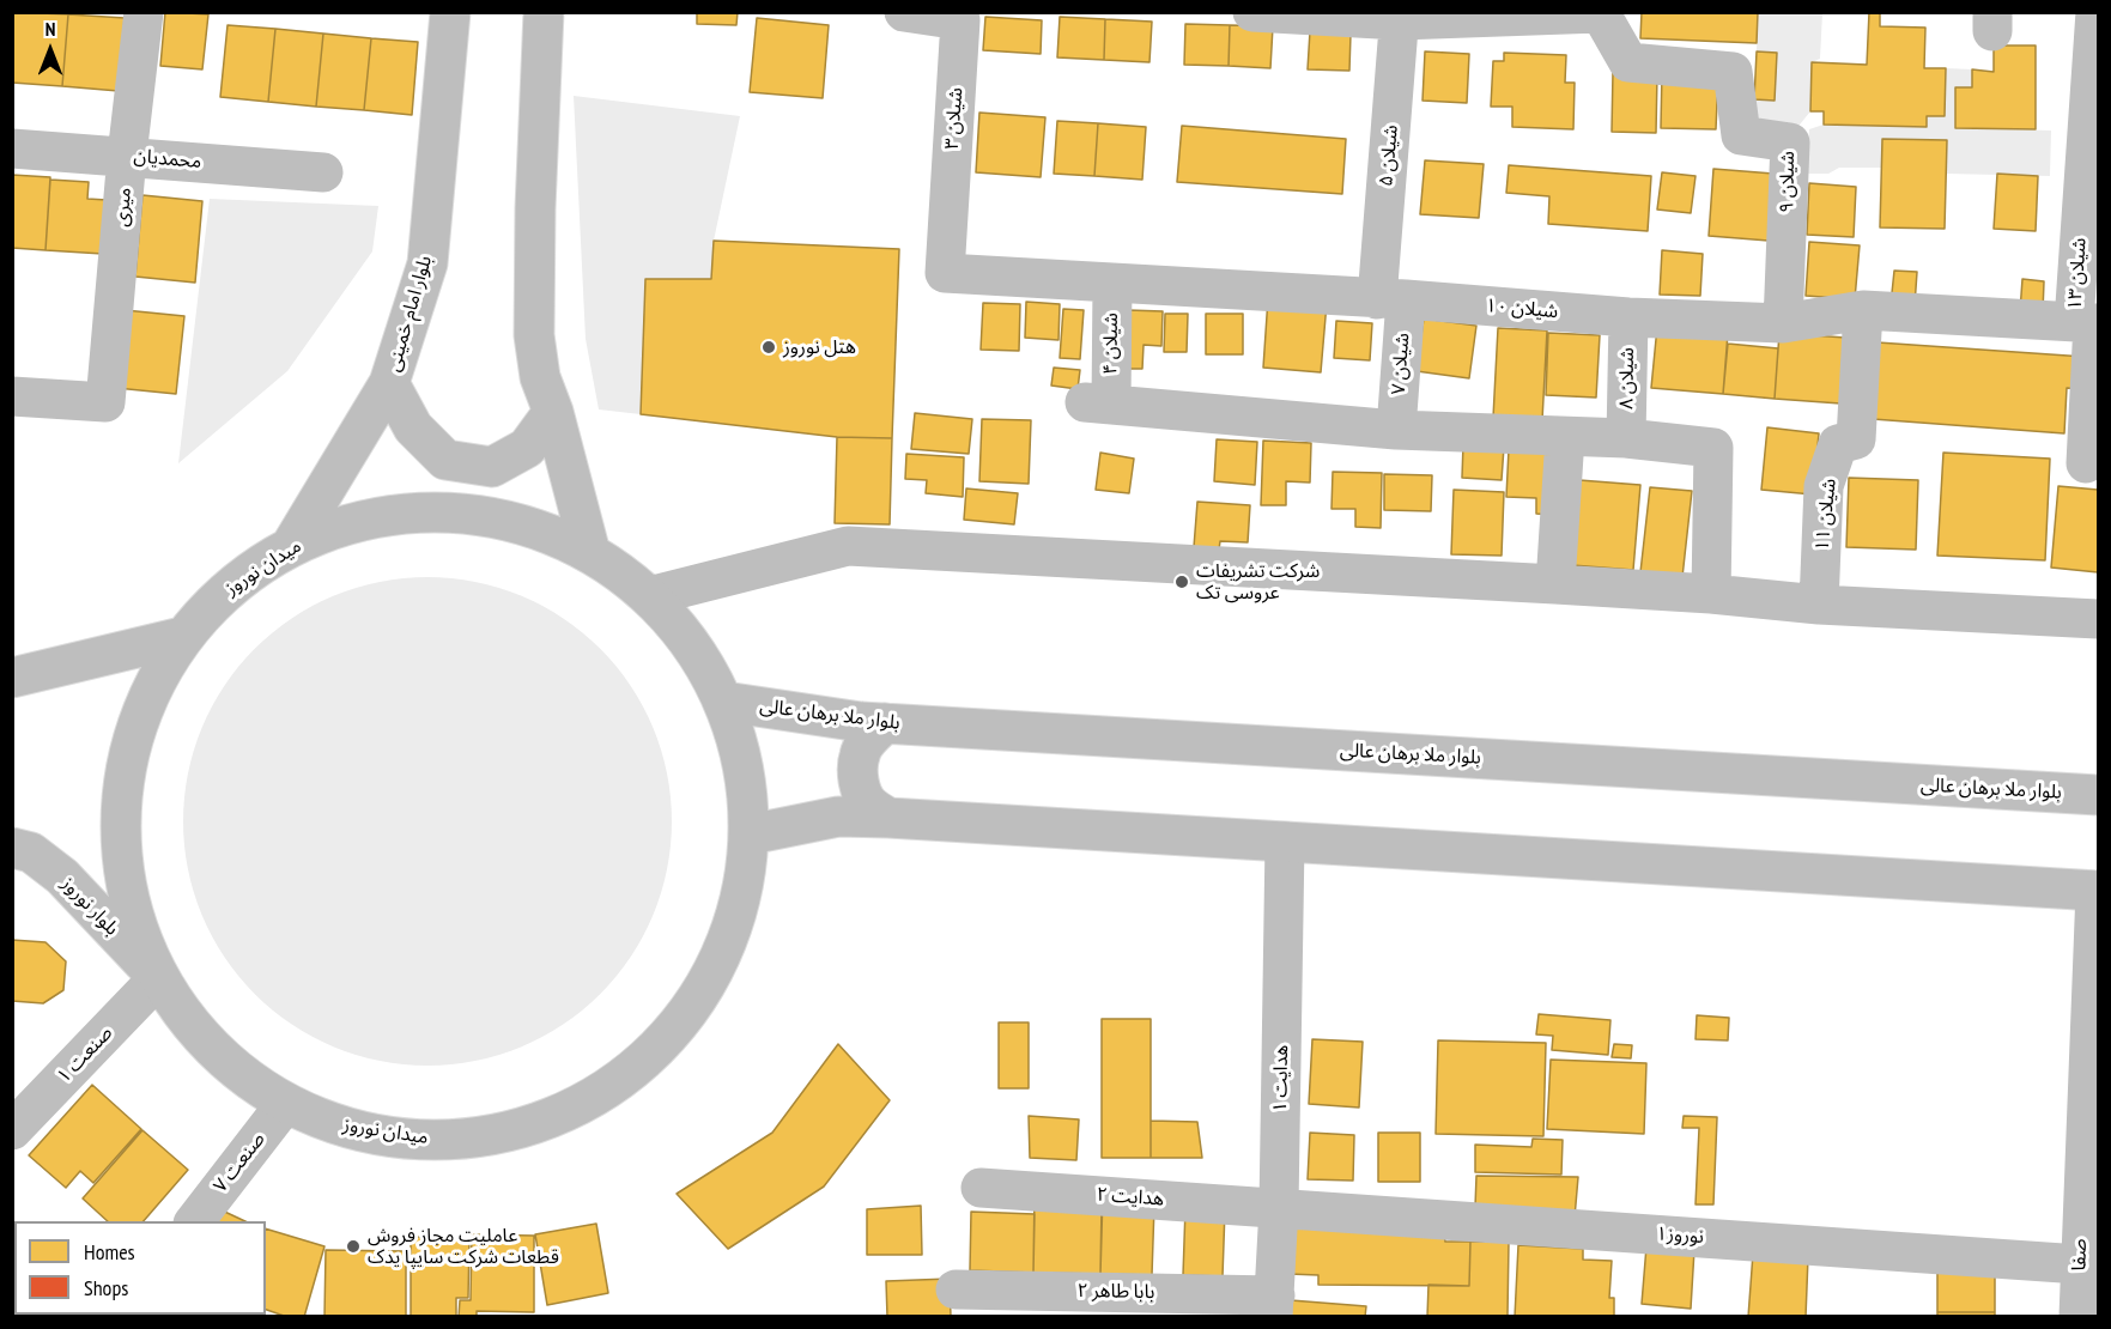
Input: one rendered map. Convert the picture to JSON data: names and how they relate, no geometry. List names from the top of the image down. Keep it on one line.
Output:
{"streets":{"street":["شیلان ۳","شیلان ۵","محمدیان","شیلان ۹","میری","شیلان ۱۳","شیلان ۱۰","بلوار امام خمینی","شیلان ۴","شیلان ۷","شیلان ۸","شیلان ۱۱","میدان نوروز","بلوار ملا برهان عالی","بلوار نوروز","صنعت ۱","هدایت ۱","صنعت ۷","هدایت ۲","نوروز۱","صفا","بابا طاهر ۲"]},"crossings":[["شیلان ۳","شیلان ۱۰"],["شیلان ۵","شیلان ۱۰"],["شیلان ۵","شیلان ۷"],["محمدیان","میری"],["شیلان ۹","شیلان ۱۰"],["شیلان ۱۳","شیلان ۱۰"],["شیلان ۱۰","شیلان ۴"],["شیلان ۱۰","شیلان ۷"],["شیلان ۱۰","شیلان ۸"],["شیلان ۱۰","شیلان ۱۱"],["بلوار امام خمینی","میدان نوروز"],["شیلان ۴","شیلان ۷"],["میدان نوروز","بلوار ملا برهان عالی"],["میدان نوروز","بلوار نوروز"],["میدان نوروز","صنعت ۱"],["میدان نوروز","صنعت ۷"],["بلوار نوروز","صنعت ۱"],["هدایت ۱","هدایت ۲"],["هدایت ۱","نوروز۱"],["هدایت ۱","بابا طاهر ۲"],["هدایت ۲","نوروز۱"],["نوروز۱","صفا"]],"places":["هتل نوروز","شرکت تشریفات عروسی تک","عاملیت مجاز فروش قطعات شرکت سایپا یدک"],"legend":["Homes","Shops"],"north":"top"}
